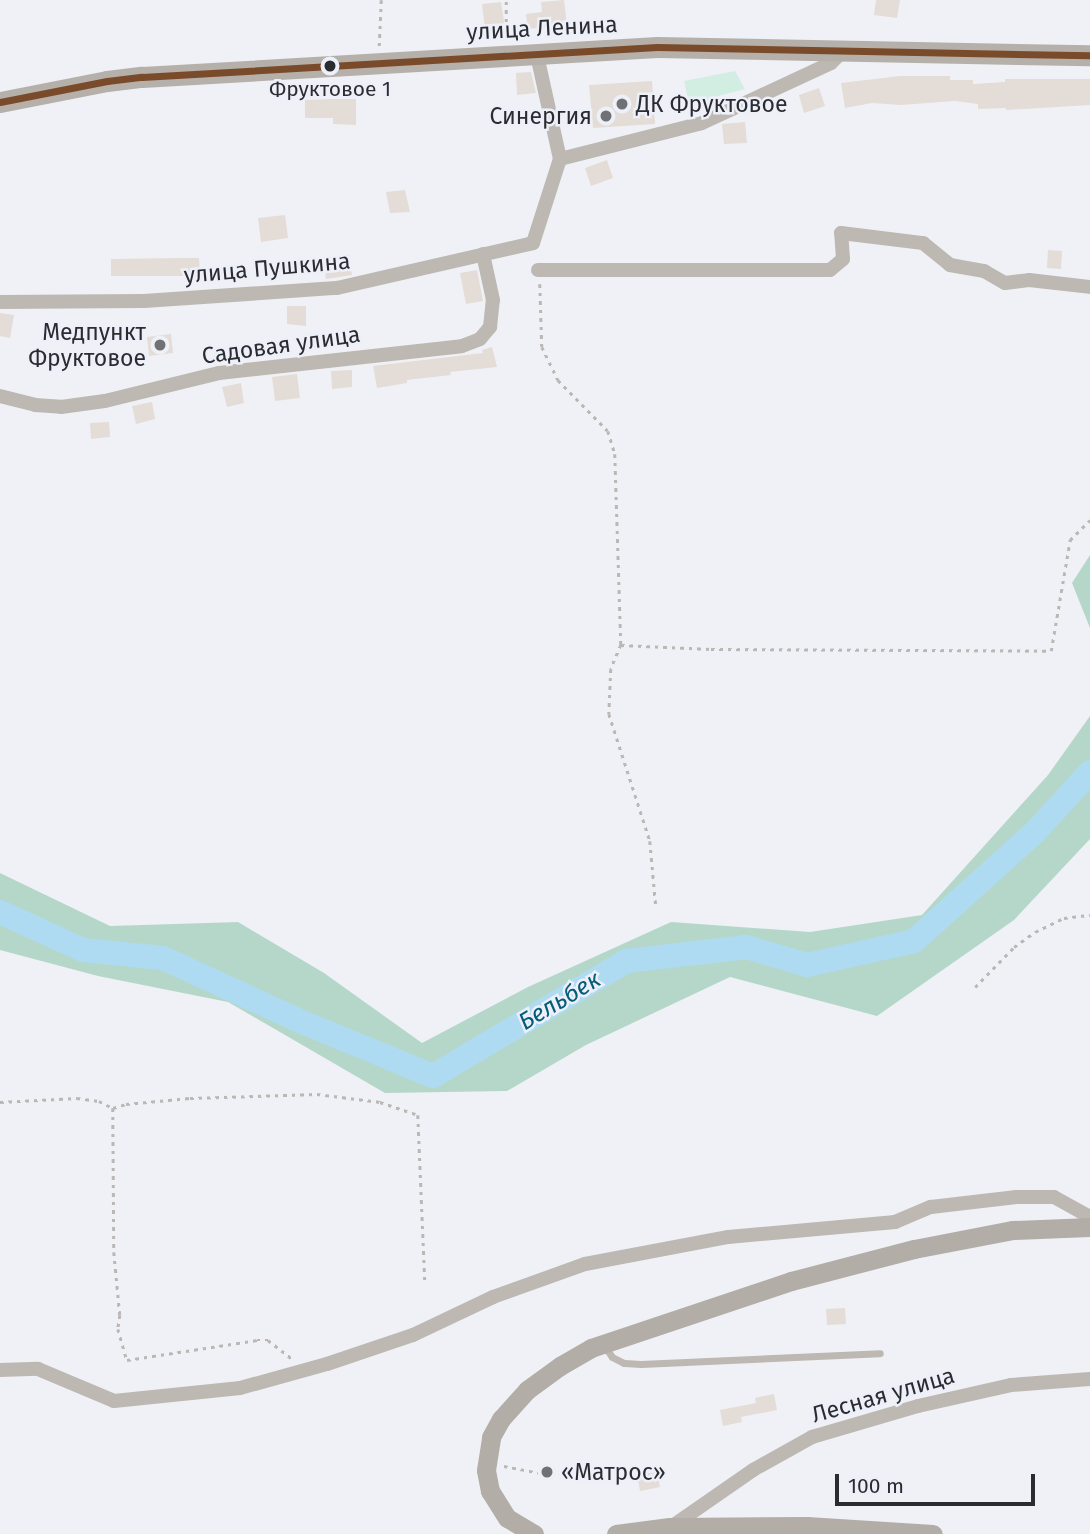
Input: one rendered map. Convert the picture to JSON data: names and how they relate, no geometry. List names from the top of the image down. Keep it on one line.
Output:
{"streets":{"main road":["улица Ленина"],"street":["улица Пушкина","Садовая улица","Лесная улица"]},"crossings":[["улица Пушкина","Садовая улица"]],"water":["Бельбек"],"places":["Фруктовое 1","ДК Фруктовое","Синергия","Медпункт Фруктовое","«Матрос»"],"scale_bar":"100 m"}
